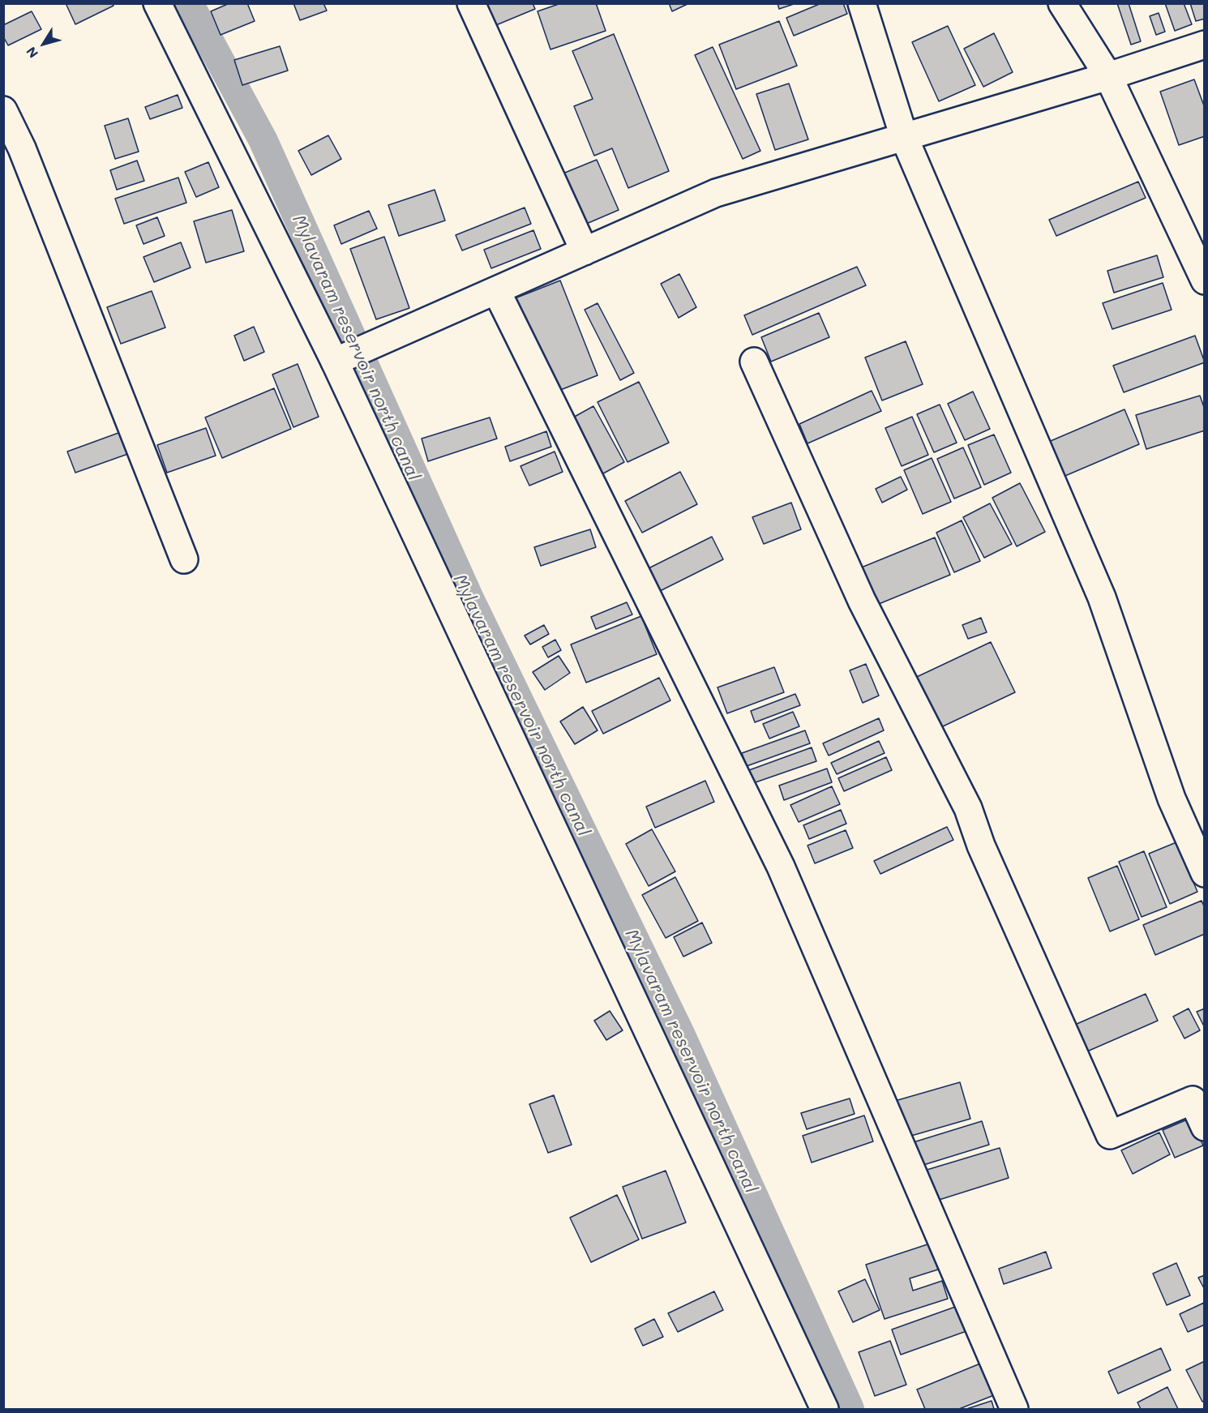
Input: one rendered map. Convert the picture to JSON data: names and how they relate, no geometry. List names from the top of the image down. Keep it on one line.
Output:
{"water":["Mylavaram reservoir north canal"],"north":"bottom left"}
